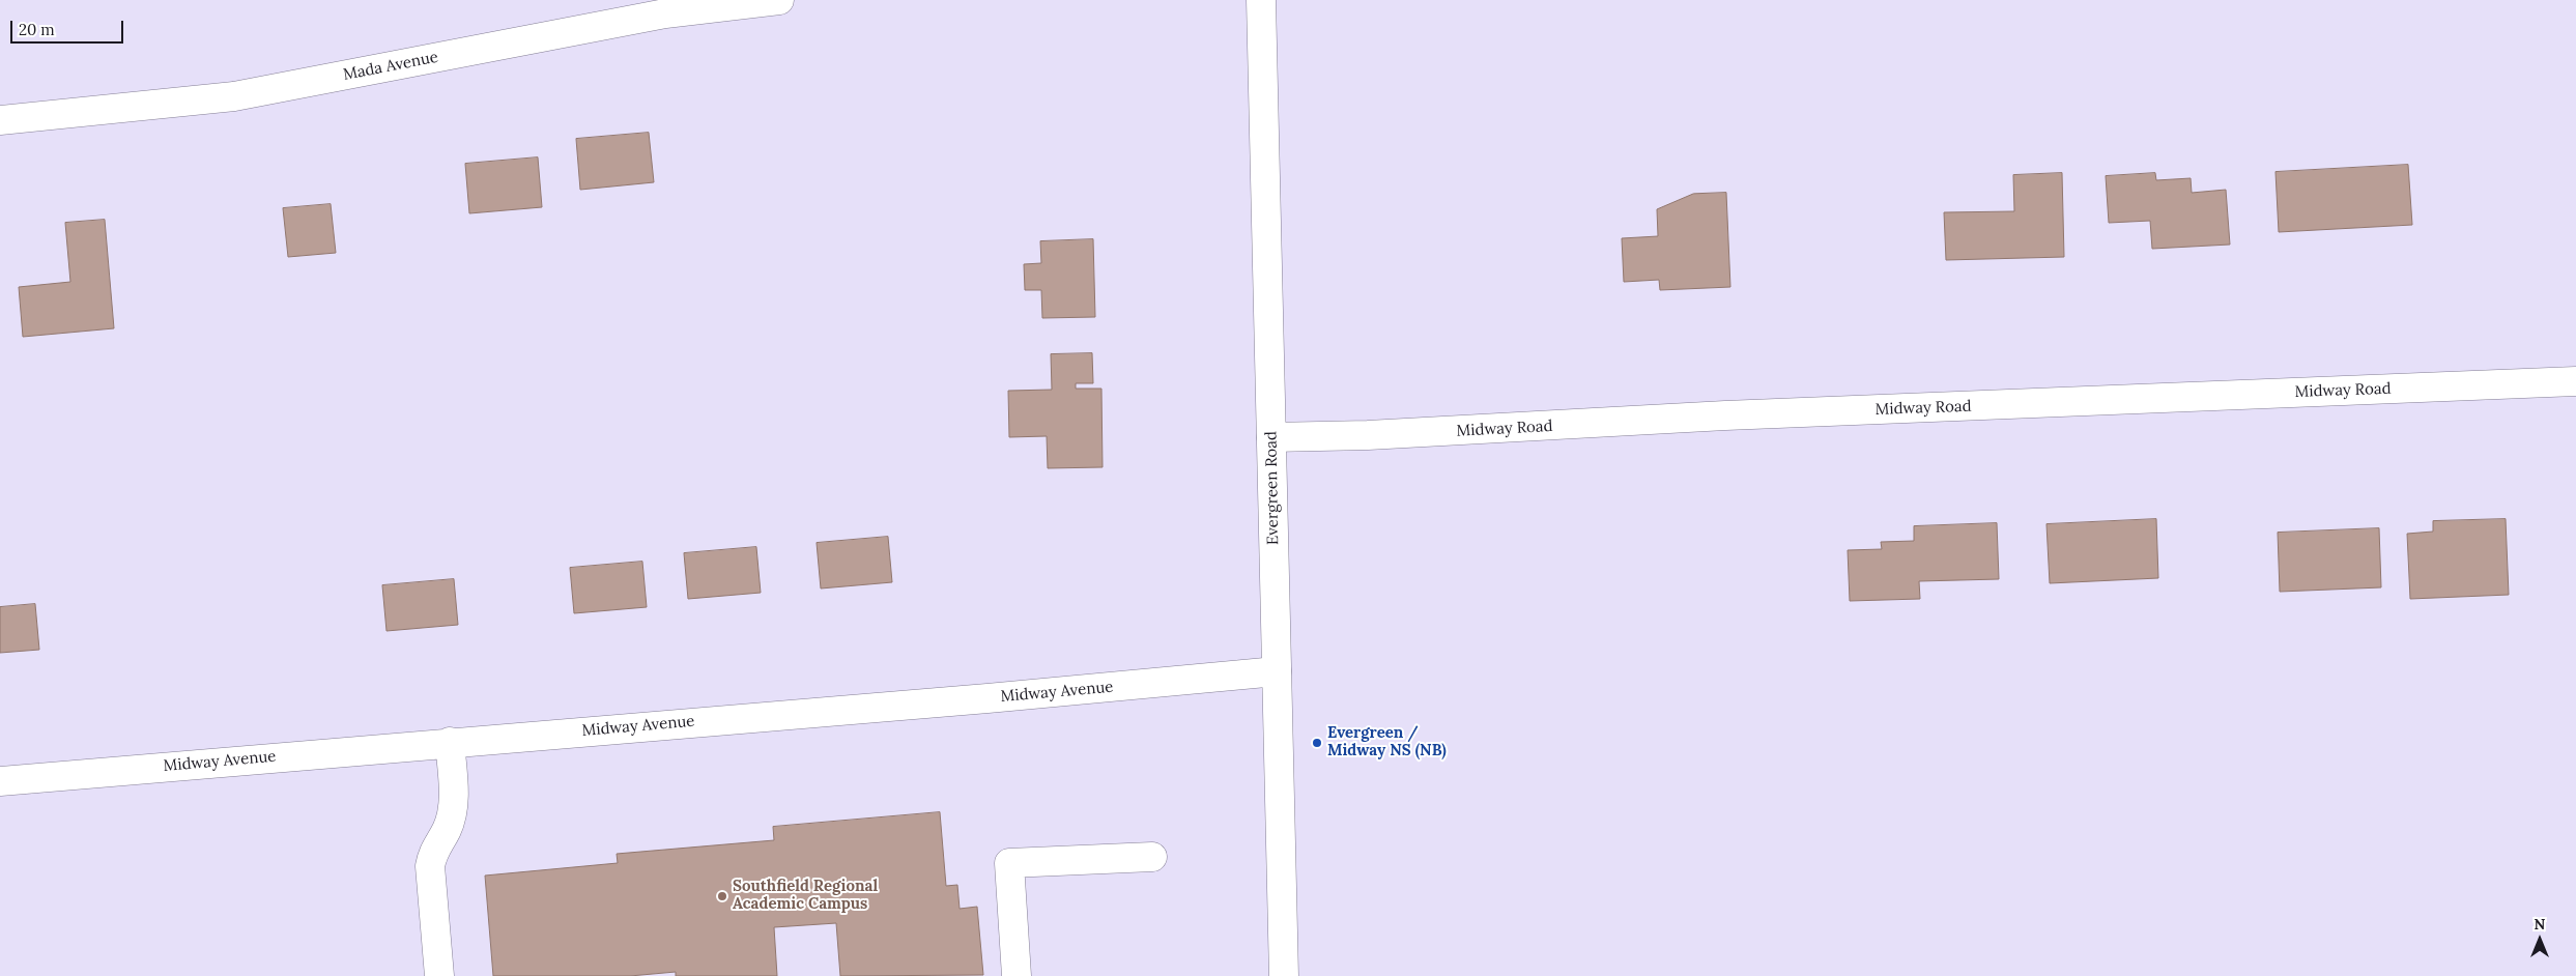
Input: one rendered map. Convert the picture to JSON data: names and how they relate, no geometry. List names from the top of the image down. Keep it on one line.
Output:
{"streets":{"street":["Mada Avenue","Midway Road","Evergreen Road","Midway Avenue"]},"crossings":[["Midway Road","Evergreen Road"],["Evergreen Road","Midway Avenue"]],"places":["Evergreen / Midway NS (NB)","Southfield Regional Academic Campus"],"scale_bar":"20 m","north":"top"}
